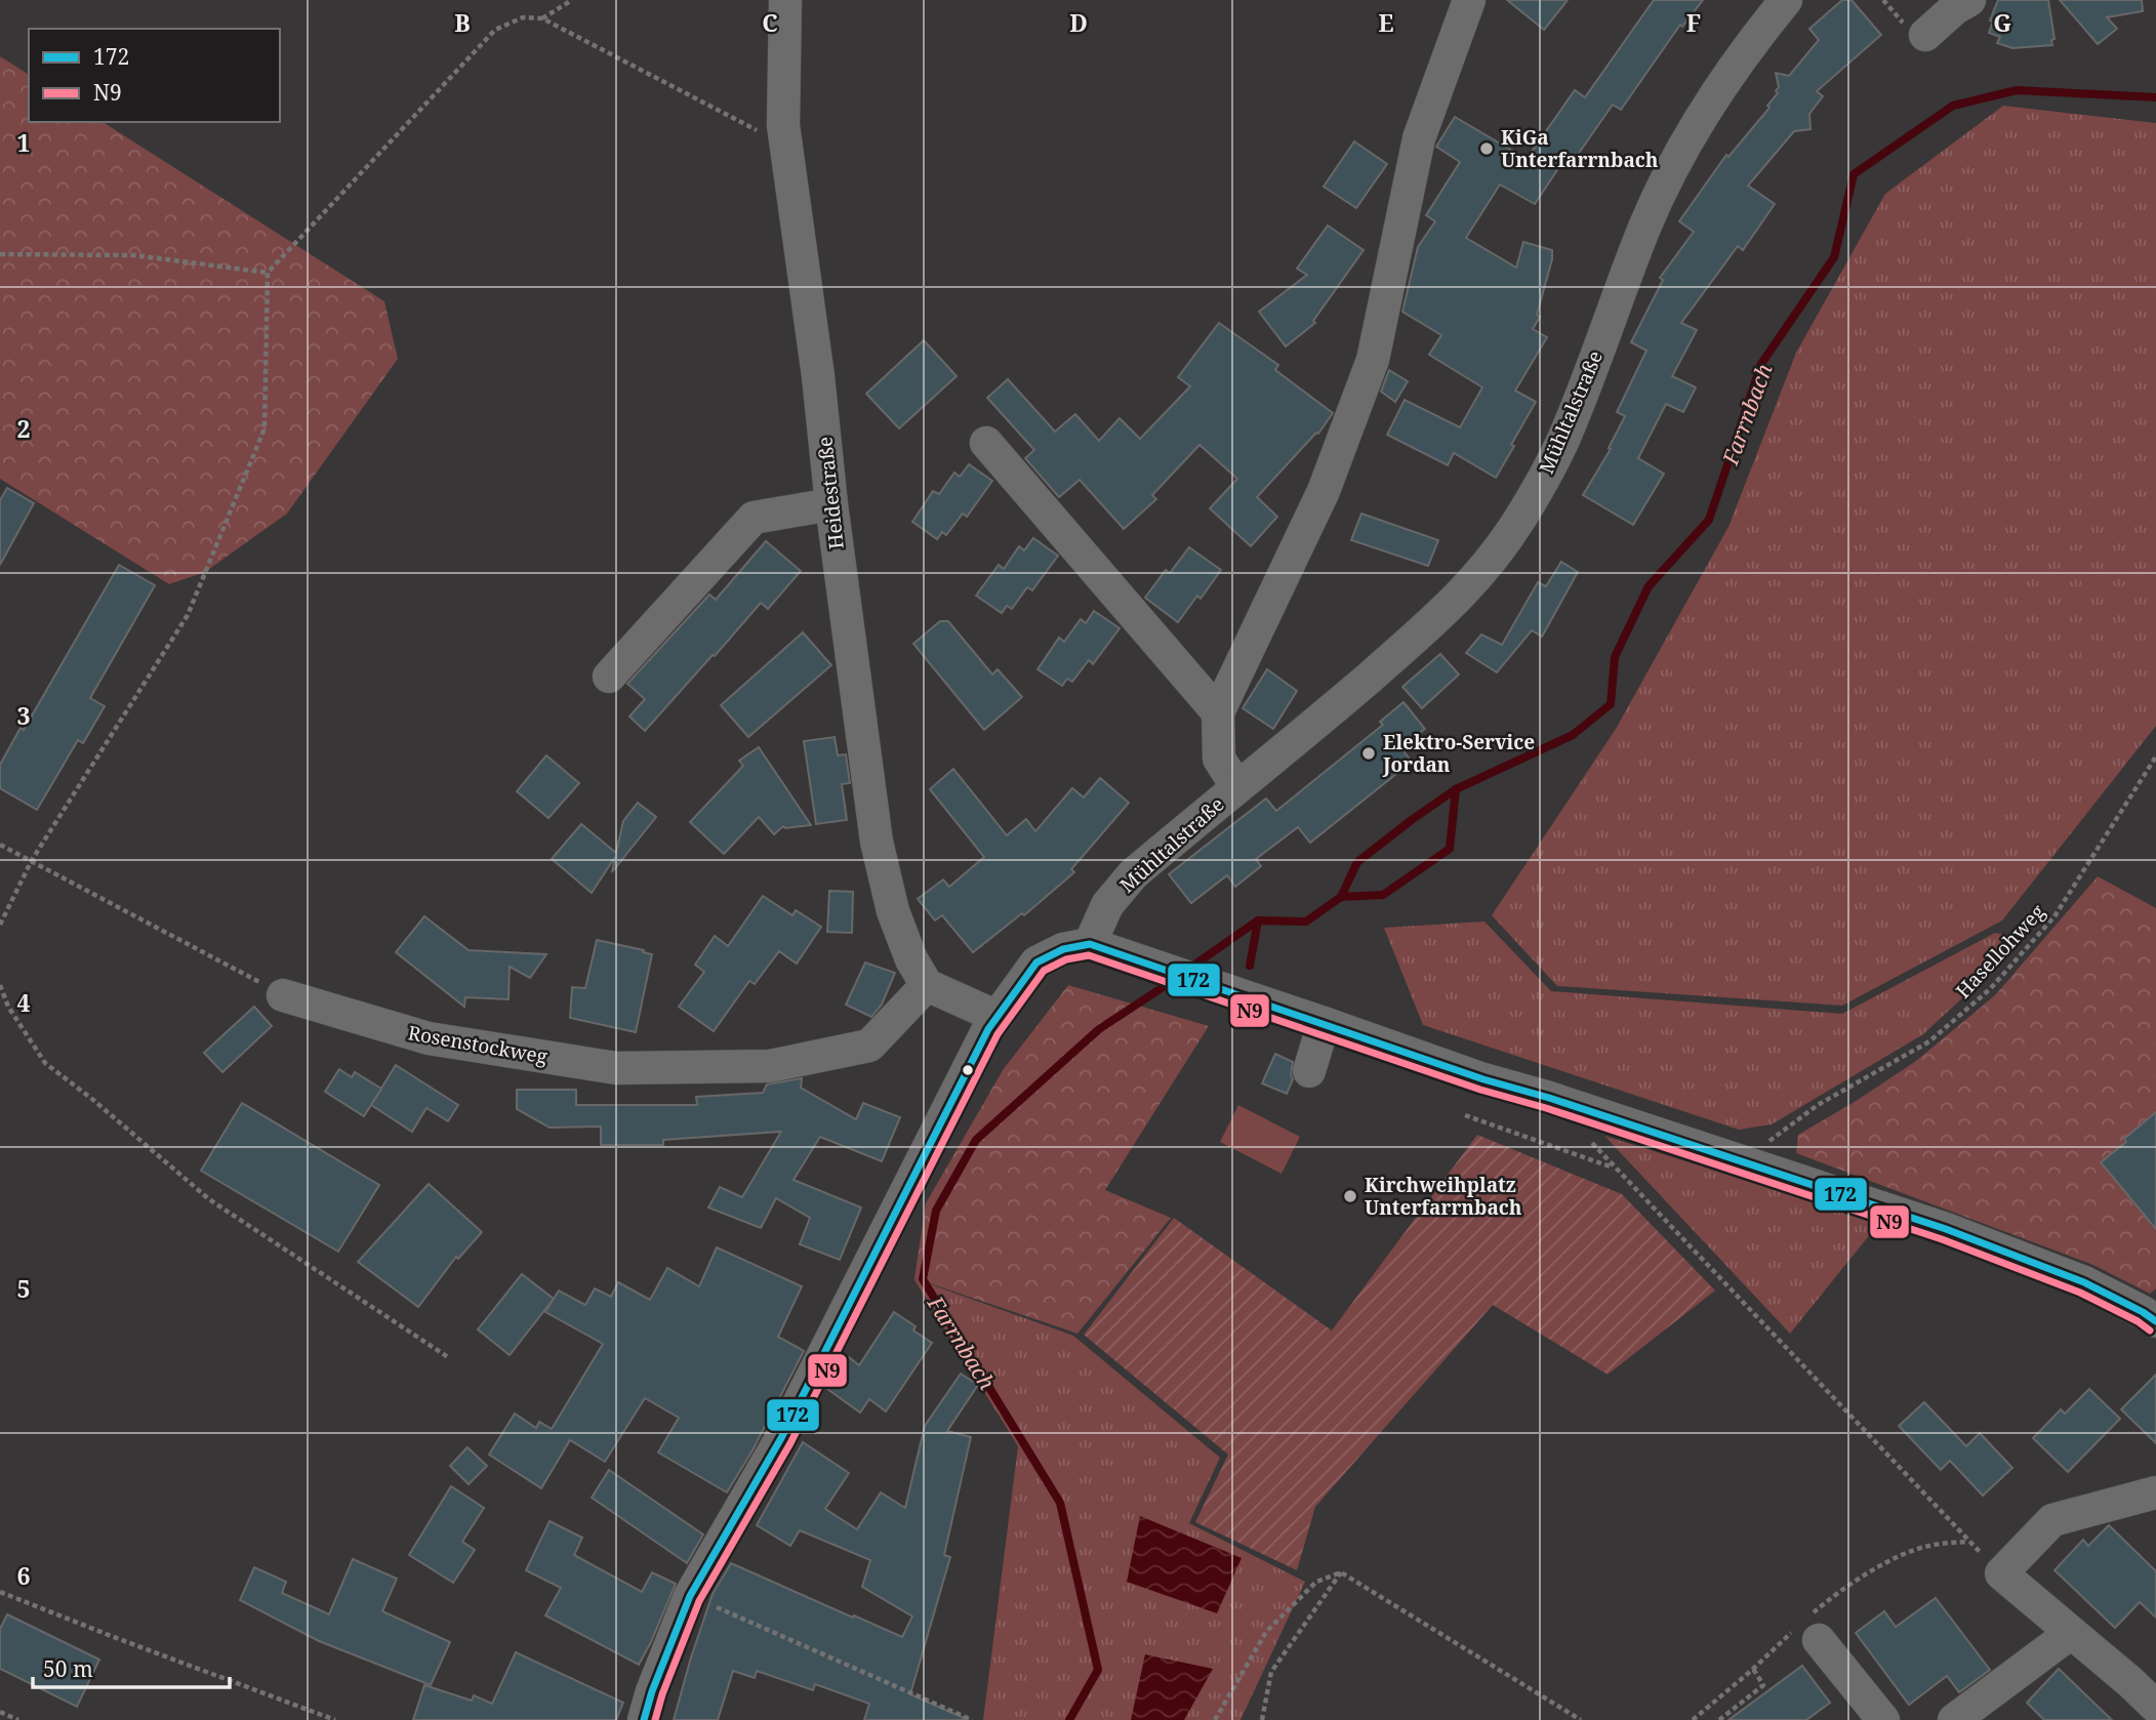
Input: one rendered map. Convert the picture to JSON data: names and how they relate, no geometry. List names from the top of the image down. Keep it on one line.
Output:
{"streets":{"street":["Mühltalstraße","Heidestraße","Rosenstockweg"],"path":["Hasellohweg"]},"crossings":[["Heidestraße","Rosenstockweg"]],"water":["Farrnbach"],"places":["KiGa Unterfarrnbach","Elektro-Service Jordan","Kirchweihplatz Unterfarrnbach"],"lines":["transit line 172","transit line N9"],"legend":["172","N9"],"scale_bar":"50 m","grid":{"columns":["B","C","D","E","F","G"],"rows":["1","2","3","4","5","6"]}}
